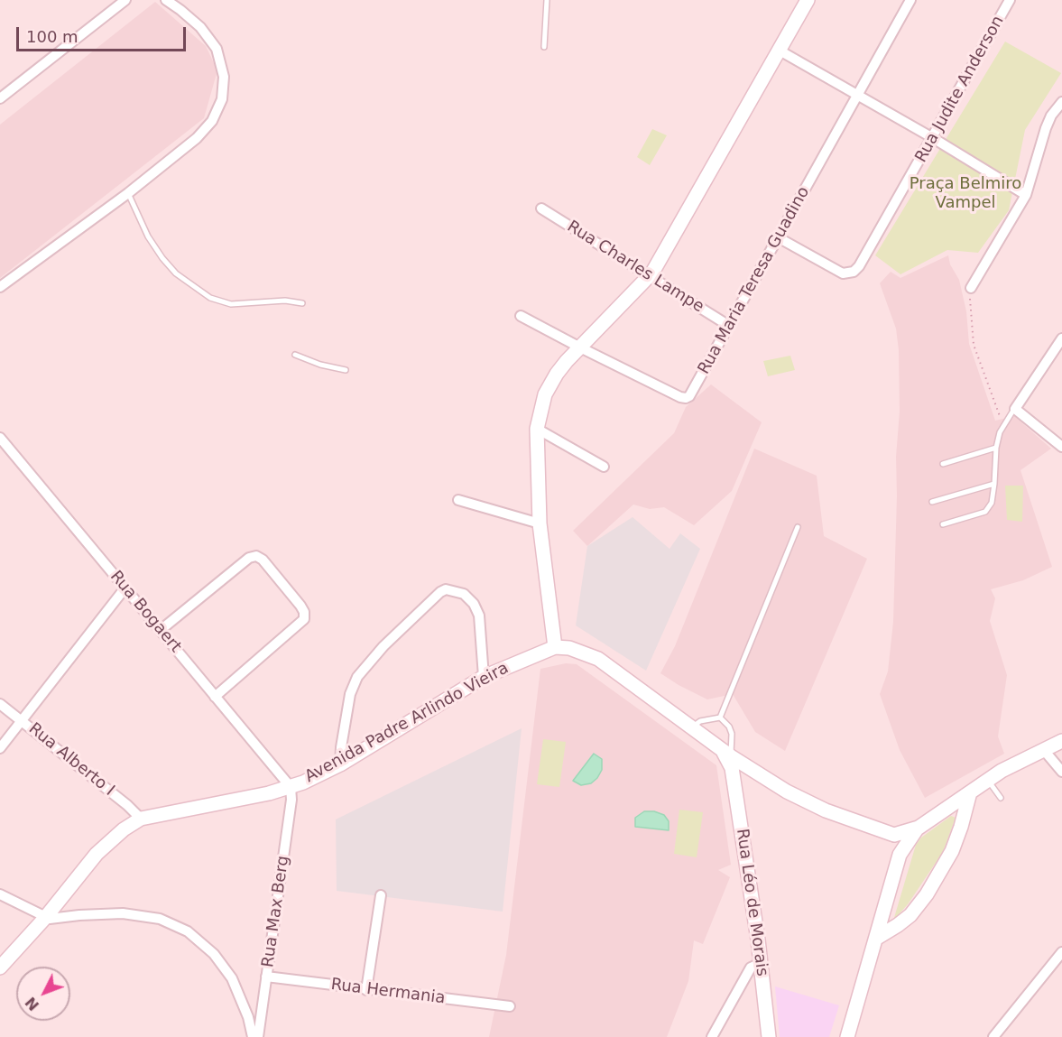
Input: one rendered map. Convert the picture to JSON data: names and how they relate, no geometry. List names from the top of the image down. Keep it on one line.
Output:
{"streets":{"main road":["Avenida Padre Arlindo Vieira","Rua Léo de Morais"],"street":["Rua Judite Anderson","Rua Charles Lampe","Rua Maria Teresa Guadino","Rua Bogaert","Rua Alberto I","Rua Max Berg","Rua Hermania"]},"crossings":[["Rua Judite Anderson","Rua Maria Teresa Guadino"],["Rua Charles Lampe","Rua Maria Teresa Guadino"],["Rua Bogaert","Avenida Padre Arlindo Vieira"],["Rua Bogaert","Rua Max Berg"],["Avenida Padre Arlindo Vieira","Rua Alberto I"],["Avenida Padre Arlindo Vieira","Rua Max Berg"],["Rua Max Berg","Rua Hermania"]],"parks":["Praça Belmiro Vampel"],"scale_bar":"100 m","north":"bottom left"}
